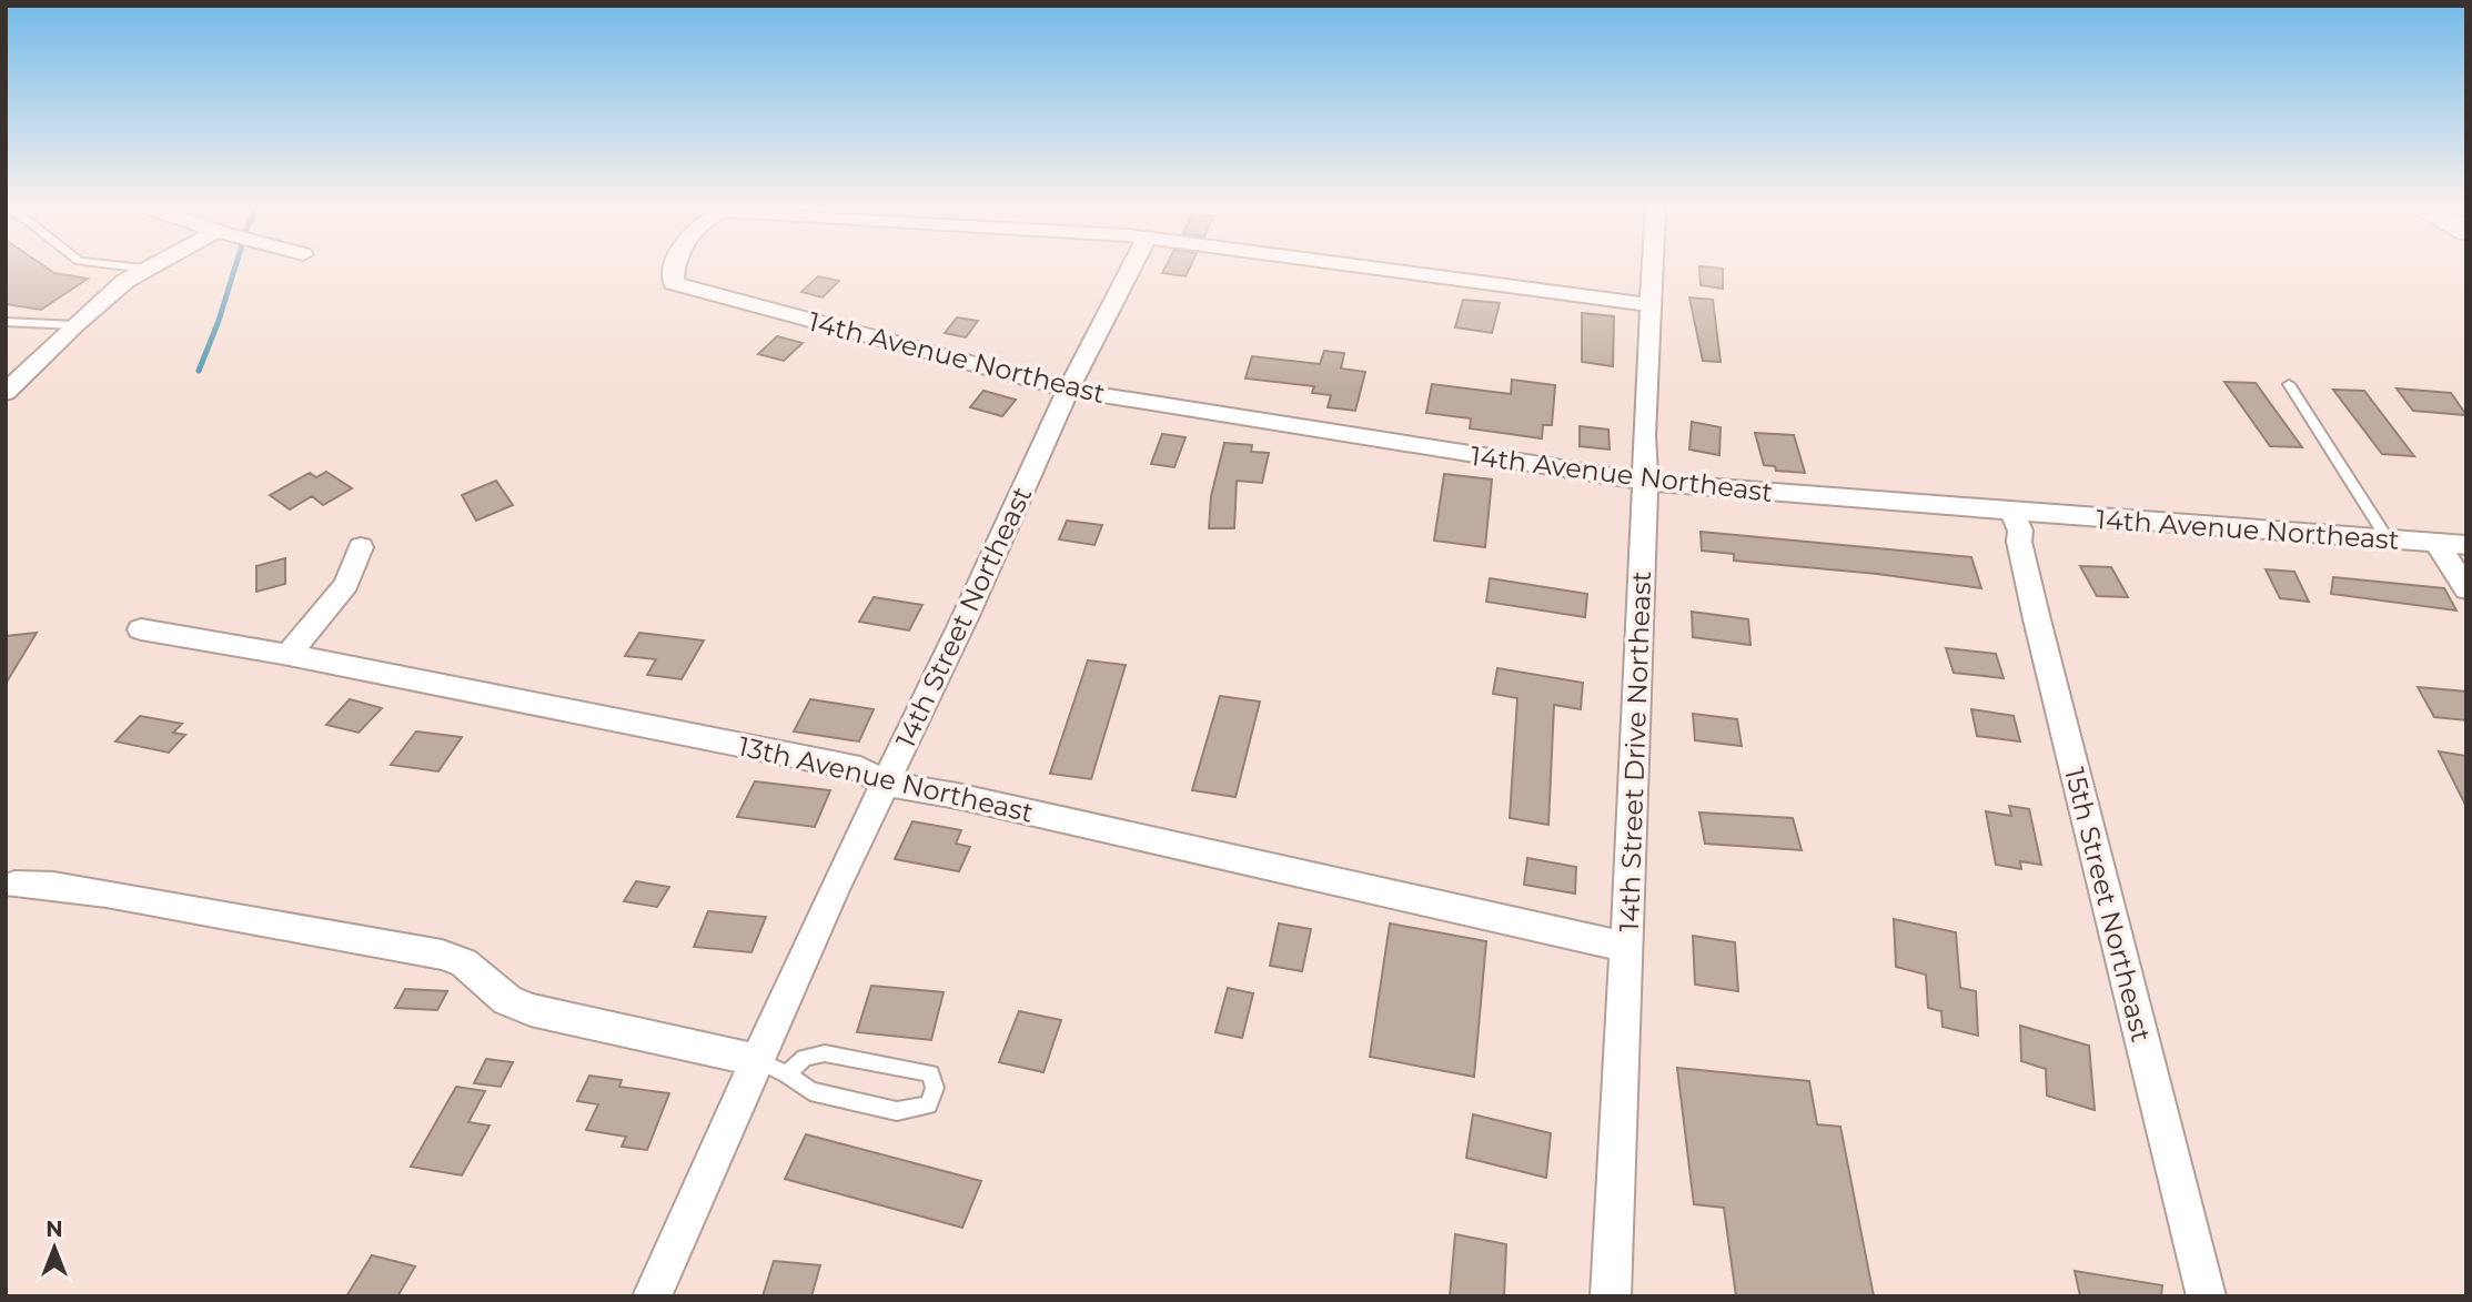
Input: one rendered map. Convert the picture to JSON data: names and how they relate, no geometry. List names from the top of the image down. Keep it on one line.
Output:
{"streets":{"street":["14th Avenue Northeast","14th Street Northeast","14th Street Drive Northeast","13th Avenue Northeast","15th Street Northeast"]},"crossings":[["14th Avenue Northeast","14th Street Northeast"],["14th Avenue Northeast","14th Street Drive Northeast"],["14th Avenue Northeast","15th Street Northeast"],["14th Street Northeast","13th Avenue Northeast"],["14th Street Drive Northeast","13th Avenue Northeast"]],"north":"top"}
